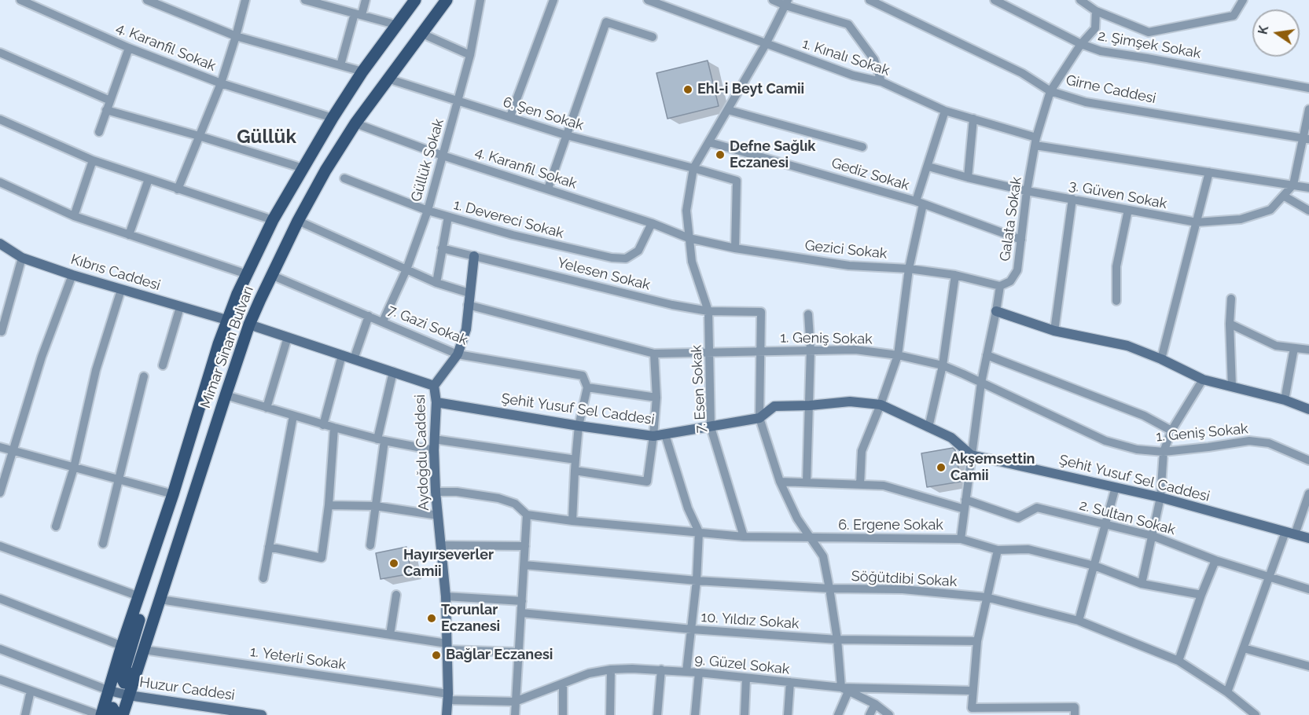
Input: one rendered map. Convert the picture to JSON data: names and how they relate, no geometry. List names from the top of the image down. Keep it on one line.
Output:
{"streets":{"main road":["Kıbrıs Caddesi","Mimar Sinan Bulvarı","Şehit Yusuf Sel Caddesi","Aydoğdu Caddesi","Huzur Caddesi"],"street":["2. Şimşek Sokak","4. Karanfil Sokak","1. Kınalı Sokak","Girne Caddesi","6. Şen Sokak","Güllük Sokak","Gediz Sokak","3. Güven Sokak","1. Devereci Sokak","Galata Sokak","Gezici Sokak","Yelesen Sokak","7. Gazi Sokak","1. Geniş Sokak","7. Esen Sokak","2. Sultan Sokak","6. Ergene Sokak","Söğütdibi Sokak","10. Yıldız Sokak","1. Yeterli Sokak","9. Güzel Sokak"]},"crossings":[["2. Şimşek Sokak","Galata Sokak"],["4. Karanfil Sokak","Güllük Sokak"],["4. Karanfil Sokak","1. Devereci Sokak"],["4. Karanfil Sokak","Gezici Sokak"],["4. Karanfil Sokak","Mimar Sinan Bulvarı"],["4. Karanfil Sokak","7. Esen Sokak"],["1. Kınalı Sokak","3. Güven Sokak"],["1. Kınalı Sokak","Galata Sokak"],["Girne Caddesi","Galata Sokak"],["6. Şen Sokak","Güllük Sokak"],["6. Şen Sokak","Gezici Sokak"],["6. Şen Sokak","Mimar Sinan Bulvarı"],["6. Şen Sokak","7. Esen Sokak"],["Güllük Sokak","1. Devereci Sokak"],["Güllük Sokak","7. Gazi Sokak"],["Gediz Sokak","Galata Sokak"],["3. Güven Sokak","Galata Sokak"],["Galata Sokak","Gezici Sokak"],["Gezici Sokak","7. Esen Sokak"],["Kıbrıs Caddesi","Mimar Sinan Bulvarı"],["Yelesen Sokak","1. Geniş Sokak"],["Yelesen Sokak","7. Esen Sokak"],["Yelesen Sokak","Aydoğdu Caddesi"],["7. Gazi Sokak","Mimar Sinan Bulvarı"],["7. Gazi Sokak","Aydoğdu Caddesi"],["1. Geniş Sokak","7. Esen Sokak"],["1. Geniş Sokak","Aydoğdu Caddesi"],["Mimar Sinan Bulvarı","1. Yeterli Sokak"],["Mimar Sinan Bulvarı","Huzur Caddesi"],["7. Esen Sokak","Şehit Yusuf Sel Caddesi"],["7. Esen Sokak","6. Ergene Sokak"],["Şehit Yusuf Sel Caddesi","Aydoğdu Caddesi"],["Aydoğdu Caddesi","6. Ergene Sokak"],["Aydoğdu Caddesi","1. Yeterli Sokak"],["1. Yeterli Sokak","9. Güzel Sokak"]],"districts":["Güllük"],"places":["Ehl-i Beyt Camii","Defne Sağlık Eczanesi","Akşemsettin Camii","Hayırseverler Camii","Torunlar Eczanesi","Bağlar Eczanesi"],"north":"left"}
